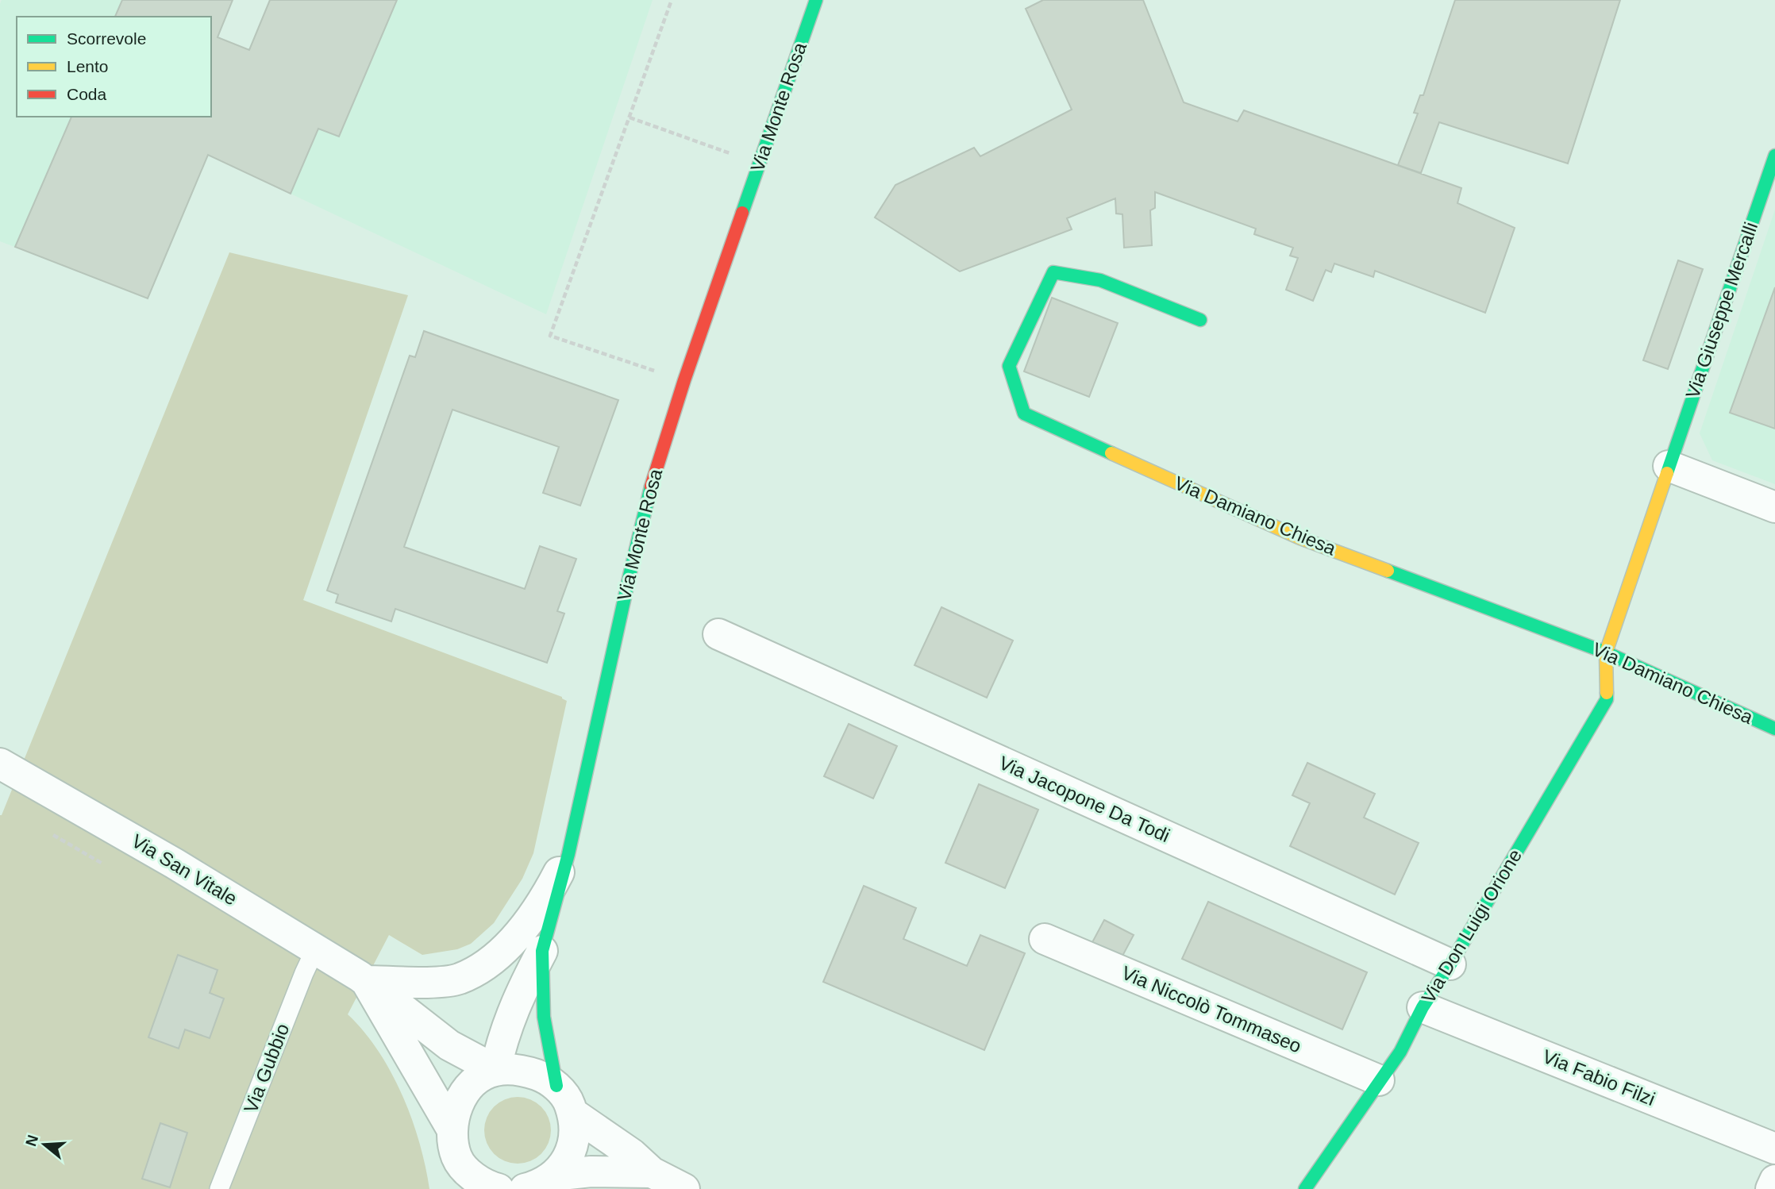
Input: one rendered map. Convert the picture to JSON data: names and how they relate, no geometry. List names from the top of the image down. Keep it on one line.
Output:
{"streets":{"street":["Via Monte Rosa","Via Giuseppe Mercalli","Via Damiano Chiesa","Via Jacopone Da Todi","Via San Vitale","Via Don Luigi Orione","Via Niccolò Tommaseo","Via Fabio Filzi"],"lane":["Via Gubbio"]},"crossings":[["Via Giuseppe Mercalli","Via Damiano Chiesa"],["Via Giuseppe Mercalli","Via Don Luigi Orione"],["Via Damiano Chiesa","Via Don Luigi Orione"],["Via Jacopone Da Todi","Via Don Luigi Orione"],["Via San Vitale","Via Gubbio"],["Via Don Luigi Orione","Via Niccolò Tommaseo"],["Via Don Luigi Orione","Via Fabio Filzi"]],"legend":["Scorrevole","Lento","Coda"],"north":"left"}
